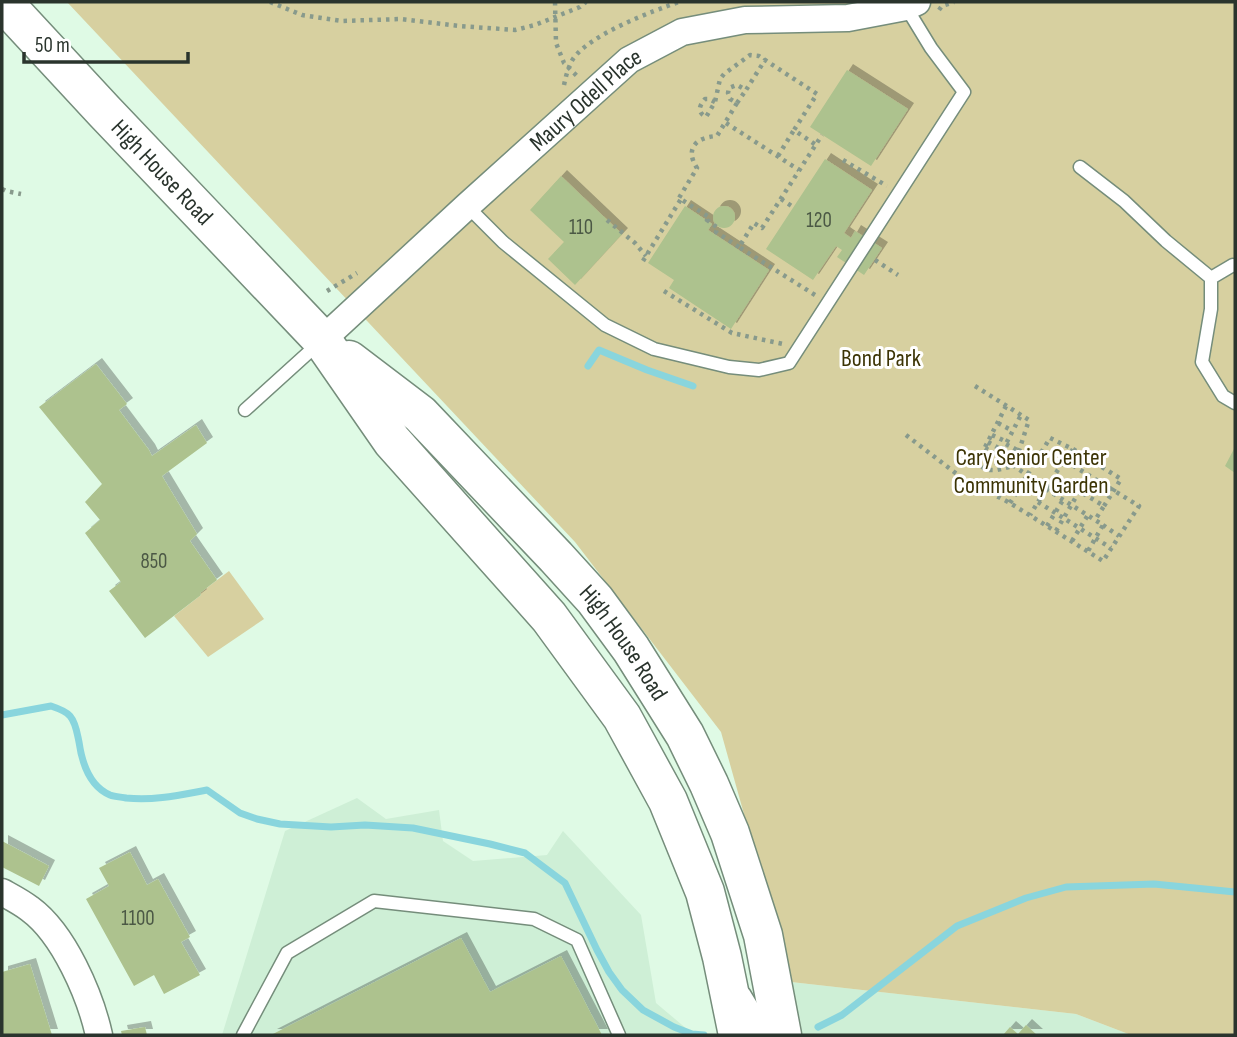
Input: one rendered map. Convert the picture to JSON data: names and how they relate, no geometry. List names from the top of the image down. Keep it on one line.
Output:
{"streets":{"main road":["High House Road"],"street":["Maury Odell Place"]},"crossings":[["Maury Odell Place","High House Road"]],"parks":["Bond Park","Cary Senior Center Community Garden"],"house_numbers":["120","110","850","1100"],"scale_bar":"50 m"}
